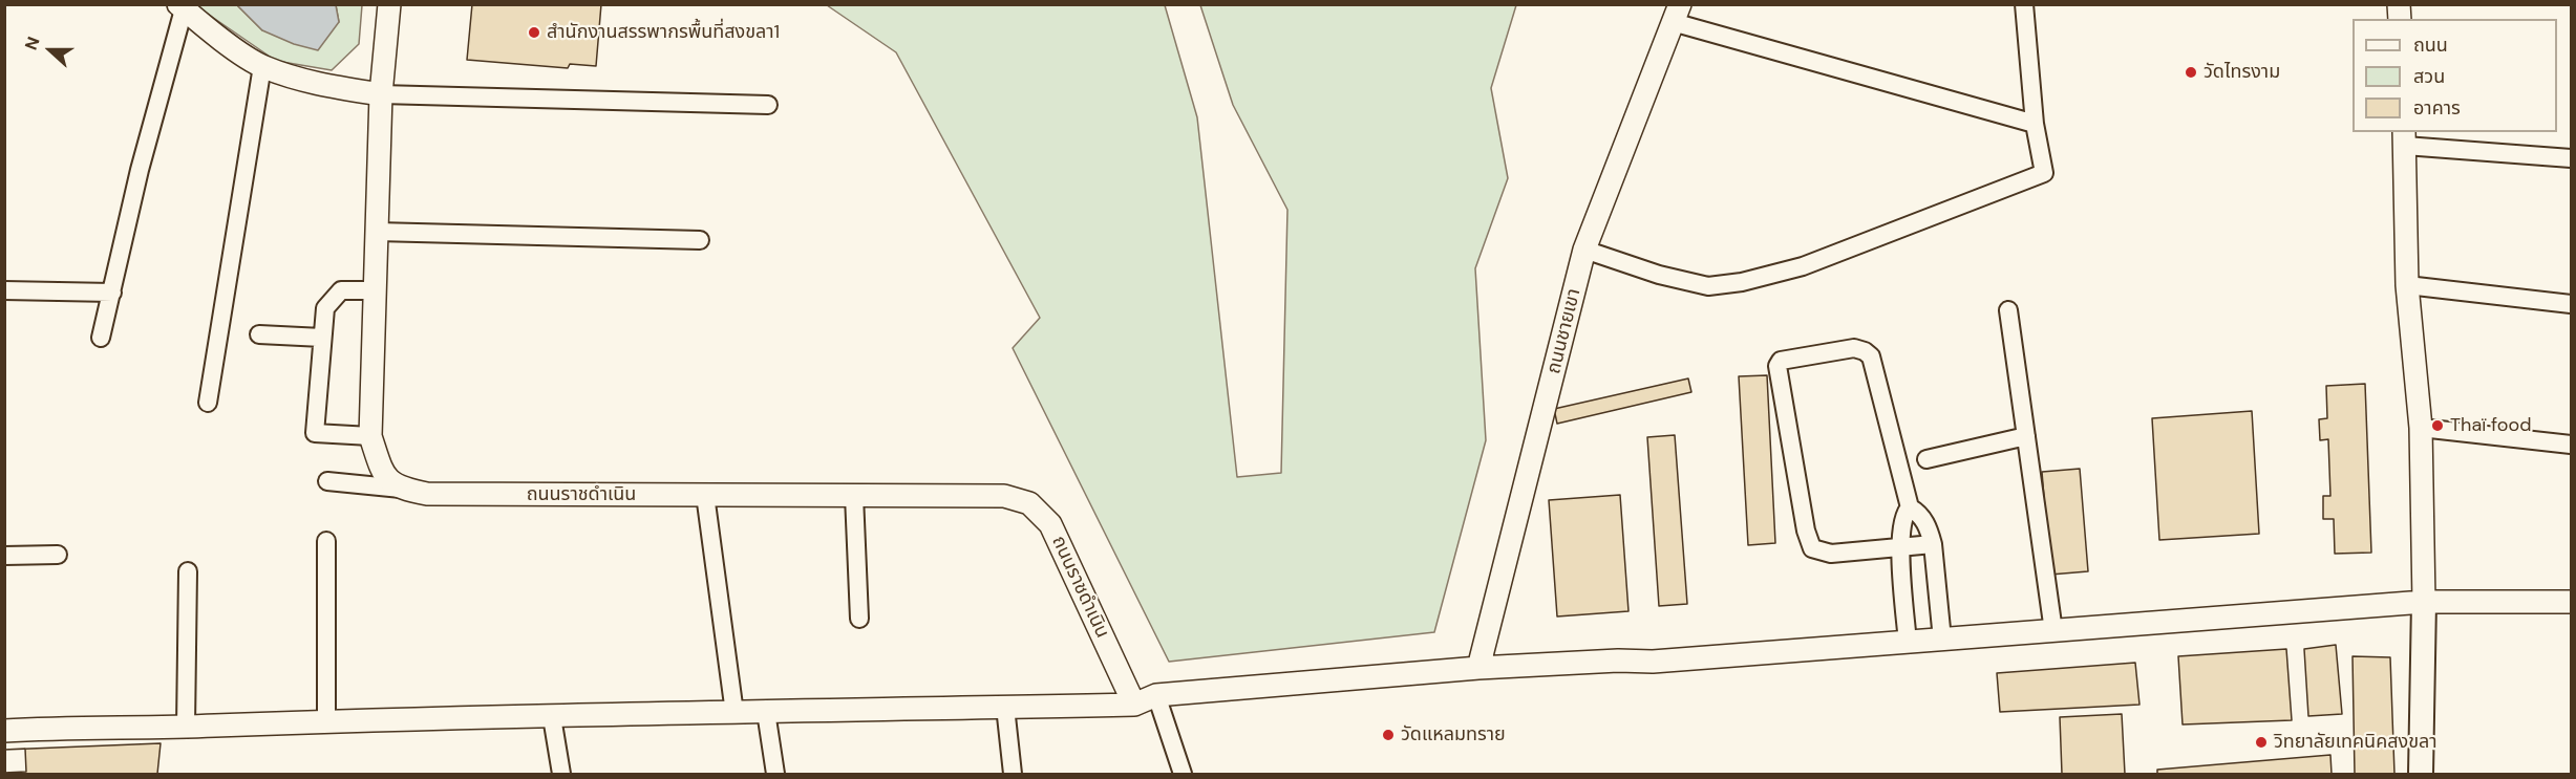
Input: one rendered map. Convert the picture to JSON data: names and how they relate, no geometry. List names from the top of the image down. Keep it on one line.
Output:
{"streets":{"street":["ถนนชายเขา","ถนนราชดำเนิน"]},"places":["สำนักงานสรรพากรพื้นที่สงขลา1","วัดไทรงาม","Thaï food","วัดแหลมทราย","วิทยาลัยเทคนิคสงขลา"],"legend":["ถนน","สวน","อาคาร"],"north":"left"}
